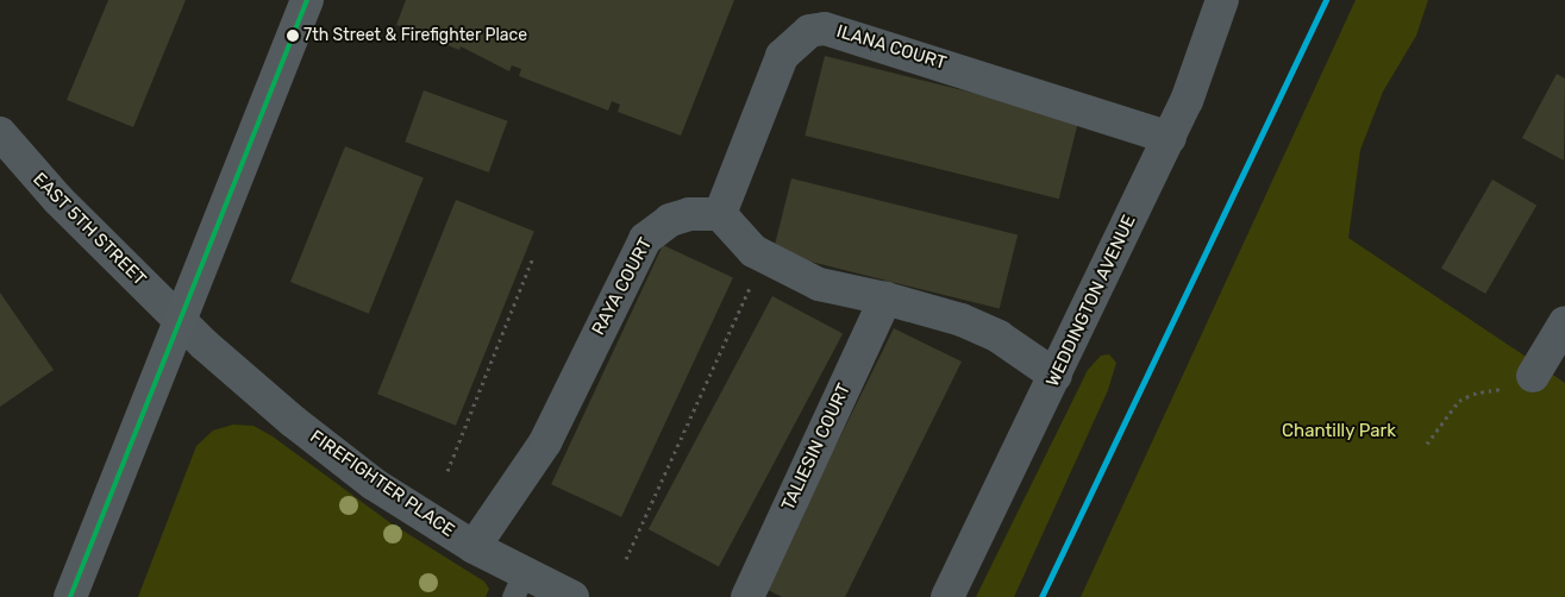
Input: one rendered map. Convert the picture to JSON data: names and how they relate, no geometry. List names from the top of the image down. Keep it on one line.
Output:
{"streets":{"street":["ILANA COURT","EAST 5TH STREET","RAYA COURT","WEDDINGTON AVENUE","TALIESIN COURT","FIREFIGHTER PLACE"]},"crossings":[["ILANA COURT","RAYA COURT"],["ILANA COURT","WEDDINGTON AVENUE"],["EAST 5TH STREET","FIREFIGHTER PLACE"],["RAYA COURT","FIREFIGHTER PLACE"]],"parks":["Chantilly Park"],"places":["7th Street & Firefighter Place"]}
